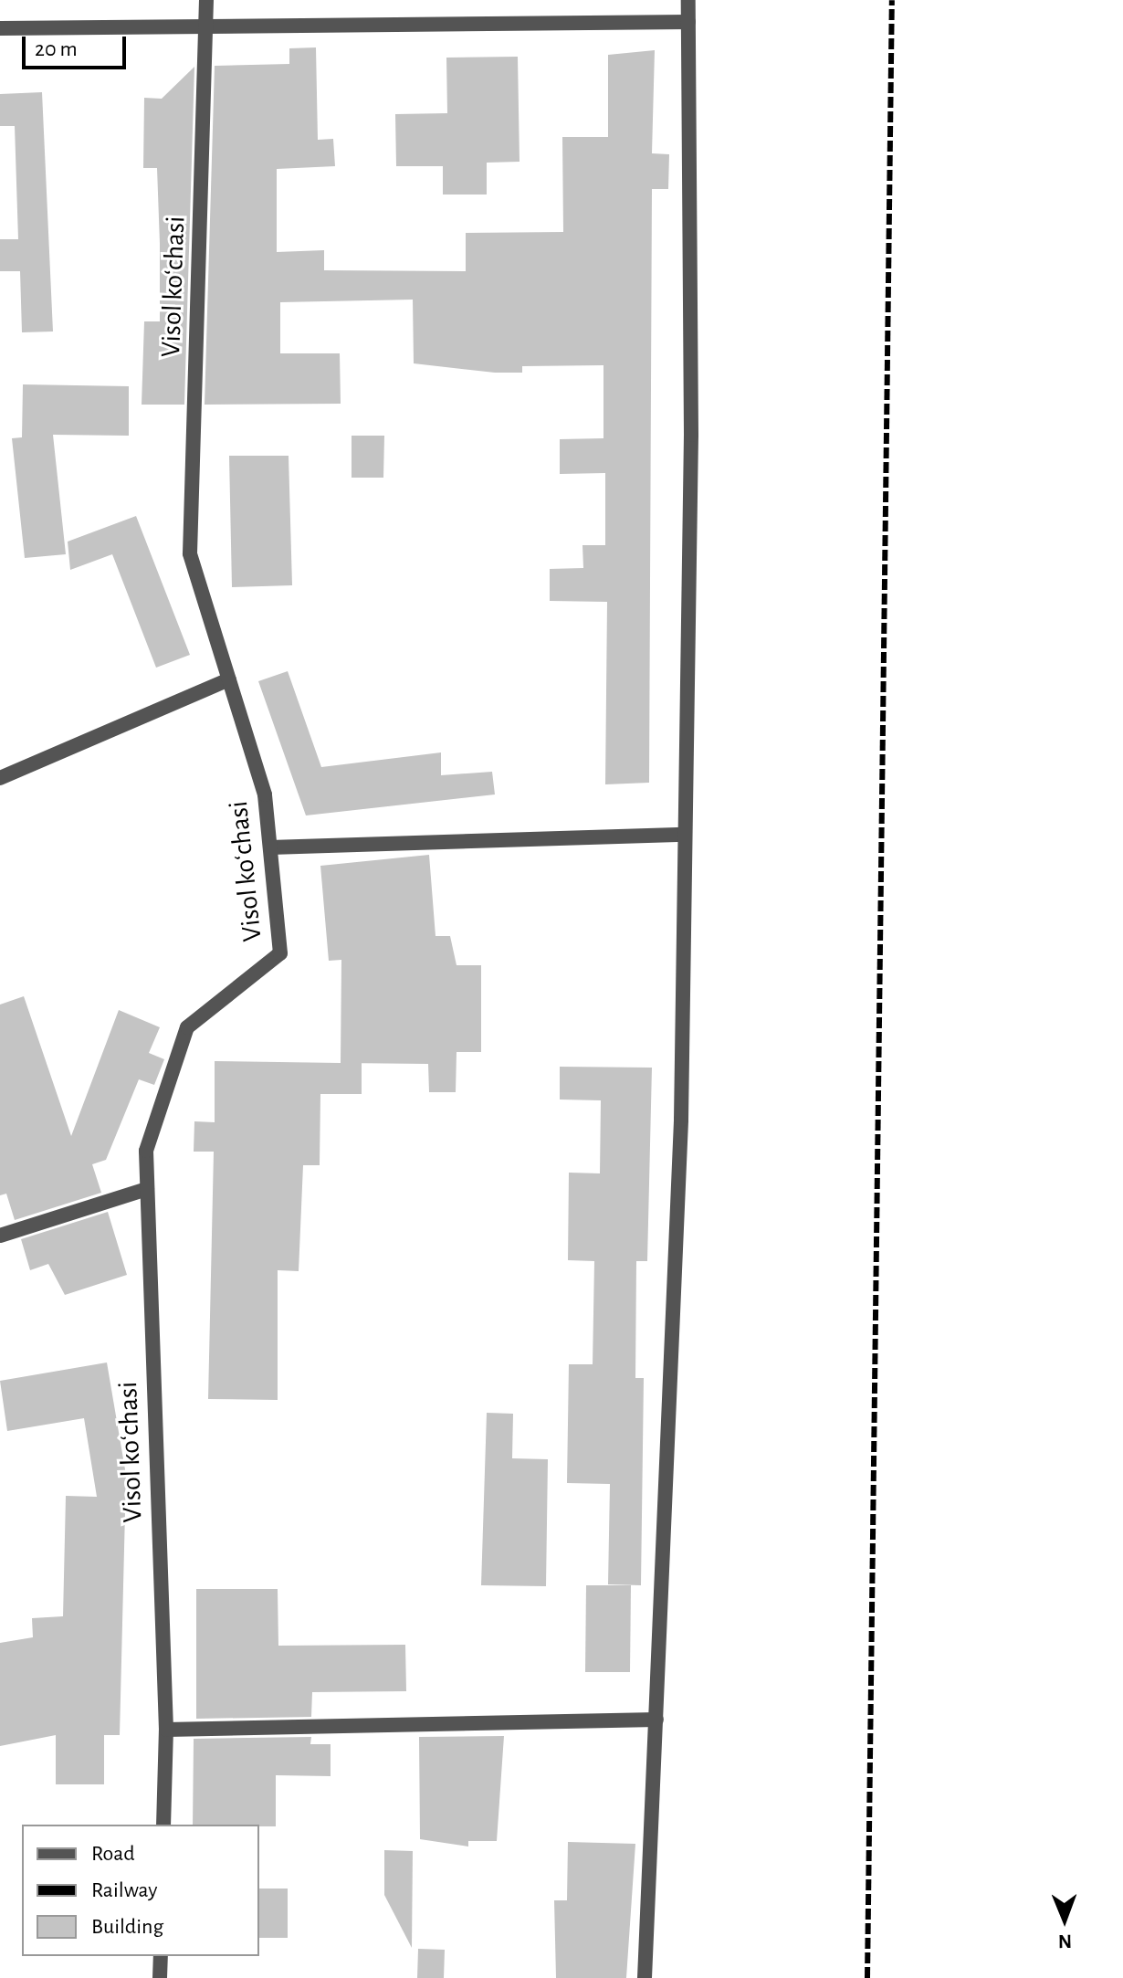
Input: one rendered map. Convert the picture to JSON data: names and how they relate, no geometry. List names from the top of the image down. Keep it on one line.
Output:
{"streets":{"street":["Visol koʻchasi"]},"legend":["Road","Railway","Building"],"scale_bar":"20 m","north":"bottom"}
